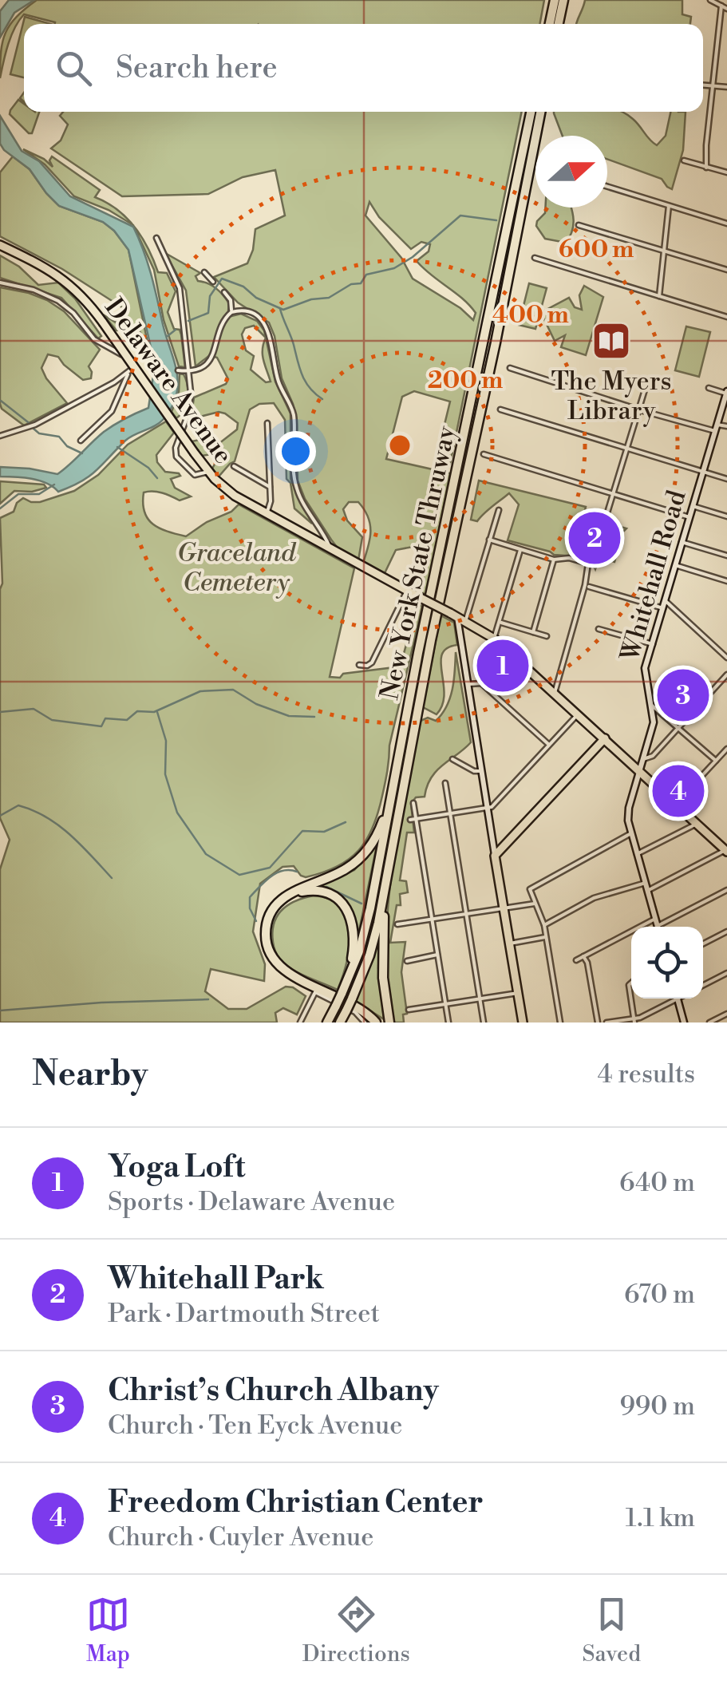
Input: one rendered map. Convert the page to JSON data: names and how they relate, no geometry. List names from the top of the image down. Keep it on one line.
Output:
{"streets":{"highway":["New York State Thruway"],"main road":["Delaware Avenue"],"street":["Whitehall Road"]},"crossings":[["Delaware Avenue","Whitehall Road"]],"parks":["Graceland Cemetery"],"places":{"library":["The Myers Library"]},"north":"right","page":{"search":"Search here","pins":["2","1","3","4"],"heading":["Nearby","4 results"],"list":[{"mark":"1","name":"Yoga Loft","note":"Sports · Delaware Avenue","value":"640 m"},{"mark":"2","name":"Whitehall Park","note":"Park · Dartmouth Street","value":"670 m"},{"mark":"3","name":"Christ’s Church Albany","note":"Church · Ten Eyck Avenue","value":"990 m"},{"mark":"4","name":"Freedom Christian Center","note":"Church · Cuyler Avenue","value":"1.1 km"}],"nav":["Map","Directions","Saved"]},"rings":["600 m","400 m","200 m"]}
